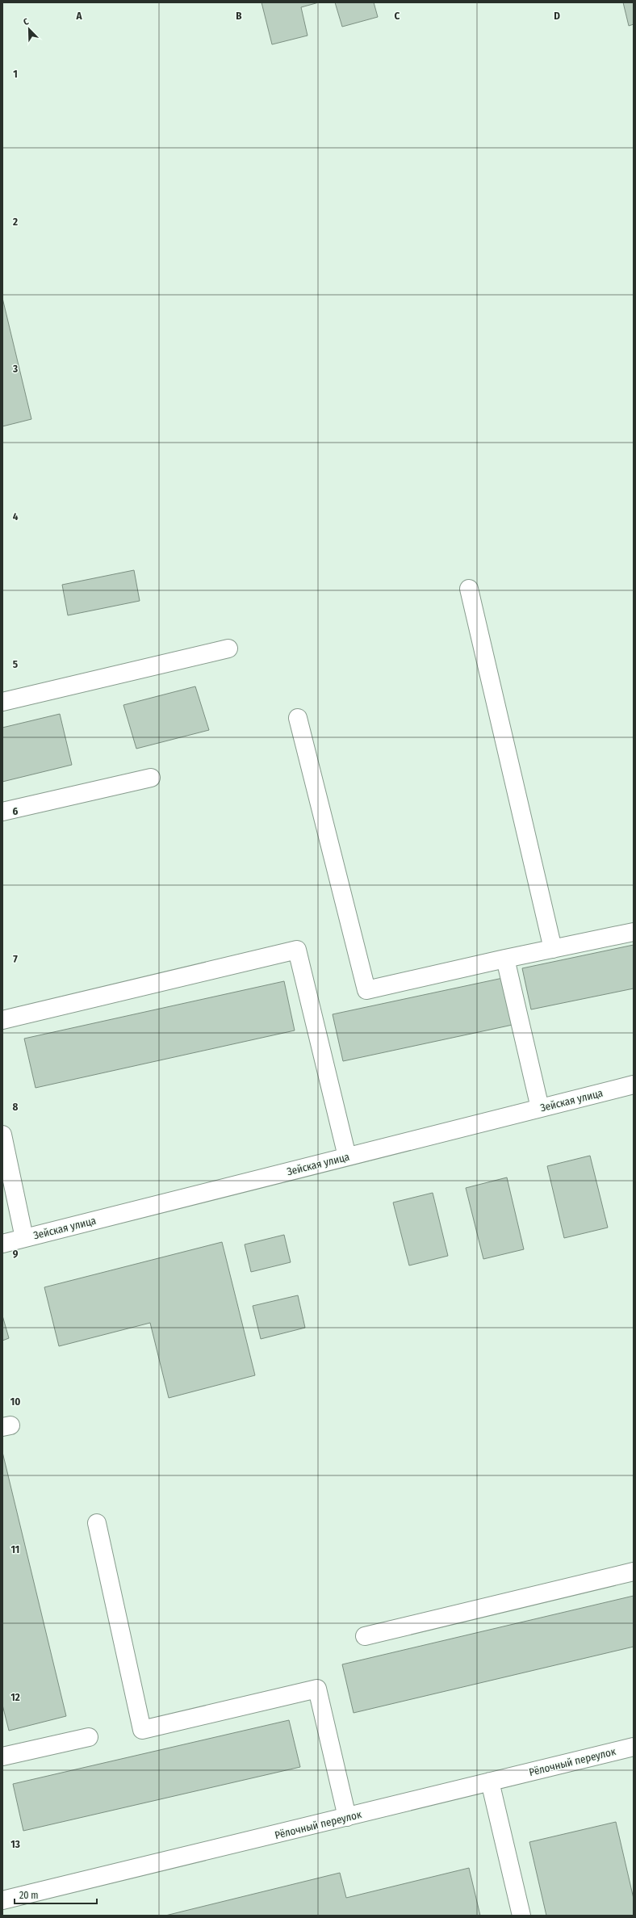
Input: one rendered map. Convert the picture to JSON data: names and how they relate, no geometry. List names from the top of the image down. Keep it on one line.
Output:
{"streets":{"street":["Зейская улица","Рёлочный переулок"]},"scale_bar":"20 m","north":"top left","grid":{"columns":["A","B","C","D"],"rows":["1","2","3","4","5","6","7","8","9","10","11","12","13"]}}
